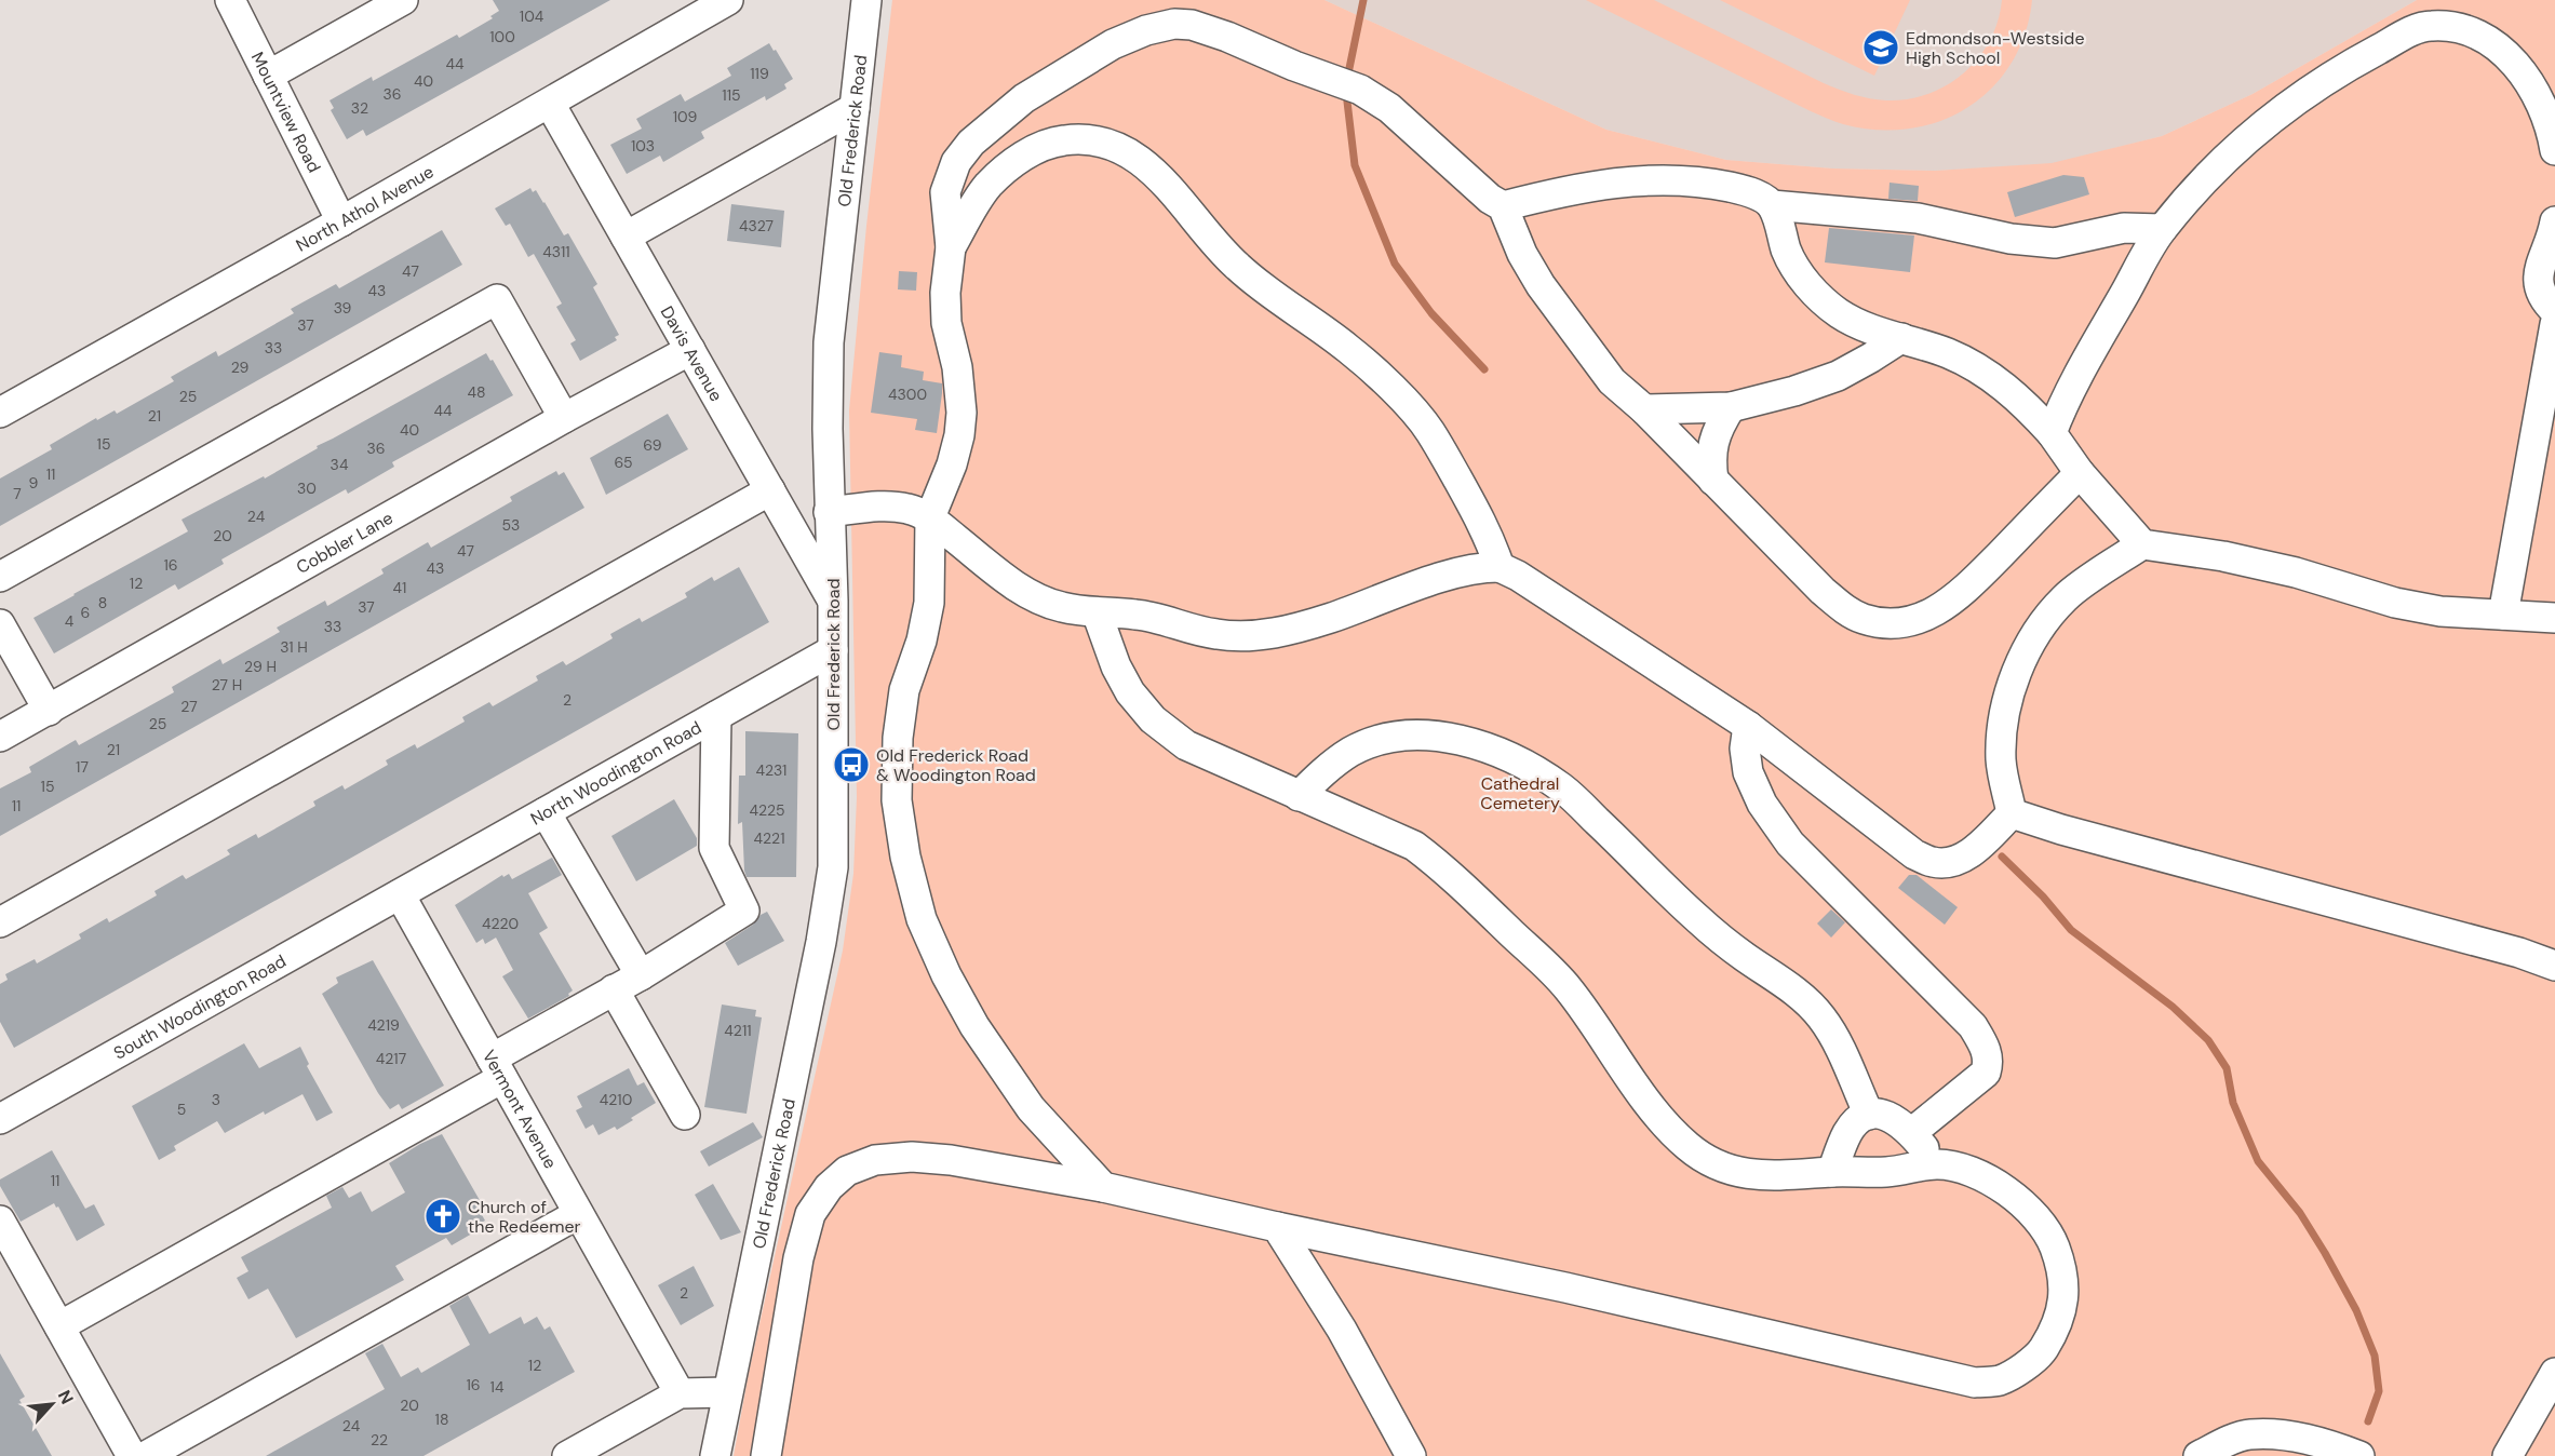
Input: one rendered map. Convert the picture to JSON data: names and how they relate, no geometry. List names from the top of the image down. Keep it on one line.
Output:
{"streets":{"street":["Mountview Road","Old Frederick Road","North Athol Avenue","Davis Avenue","Cobbler Lane","North Woodington Road","South Woodington Road","Vermont Avenue"]},"crossings":[["Mountview Road","North Athol Avenue"],["Old Frederick Road","Davis Avenue"],["Old Frederick Road","North Woodington Road"],["North Athol Avenue","Davis Avenue"],["Davis Avenue","Cobbler Lane"],["North Woodington Road","South Woodington Road"],["North Woodington Road","Vermont Avenue"],["South Woodington Road","Vermont Avenue"]],"parks":["Cathedral Cemetery"],"places":{"school or university":["Edmondson-Westside High School"],"bus stop":["Old Frederick Road & Woodington Road"],"church":["Church of the Redeemer"]},"house_numbers":["104","100","44","119","40","36","115","32","109","103","4327","4311","47","43","39","37","33","29","48","4300","25","44","21","40","15","69","36","65","34","11","9","30","7","24","53","20","47","16","43","12","41","8","37","6","4","33","31 H","29 H","27 H","2","27","25","21","17","4231","15","11","4225","4221","4220","4219","4211","4217","3","4210","5","11","2","12","16","14","20","18","24","22"],"north":"top right"}
